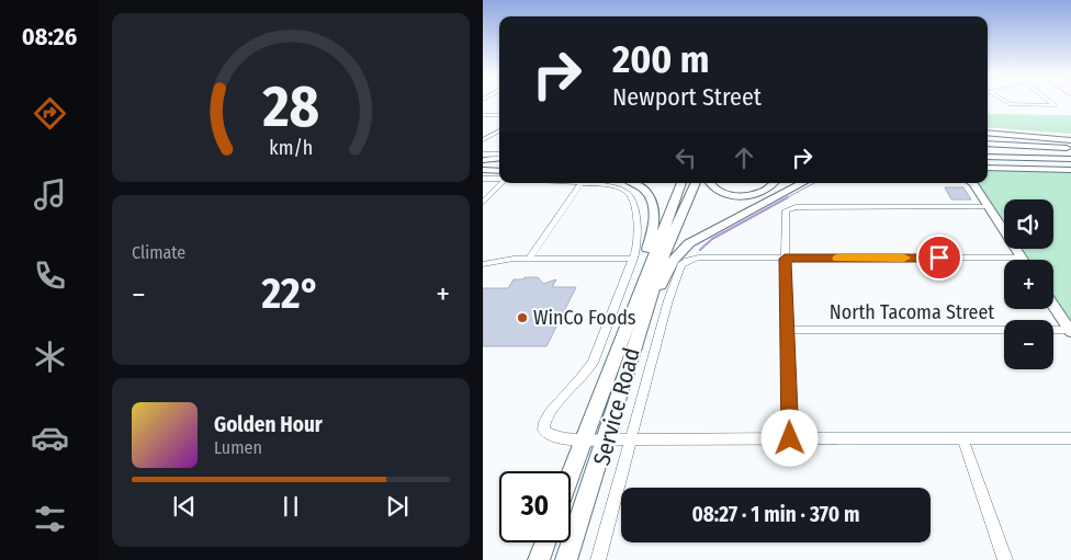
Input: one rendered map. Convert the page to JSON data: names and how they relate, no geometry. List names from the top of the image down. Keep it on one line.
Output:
{"streets":{"street":["North Tacoma Street","Service Road"]},"places":["WinCo Foods"],"page":{"tabs":"08:26","turn":["200 m","Newport Street"],"tile":"Climate","map_buttons":["+","−"],"heat":["−","22°","+"],"song":["Golden Hour","Lumen"],"limit":"30","trip":"08:27 · 1 min · 370 m","gauge":["28","km/h"]}}
